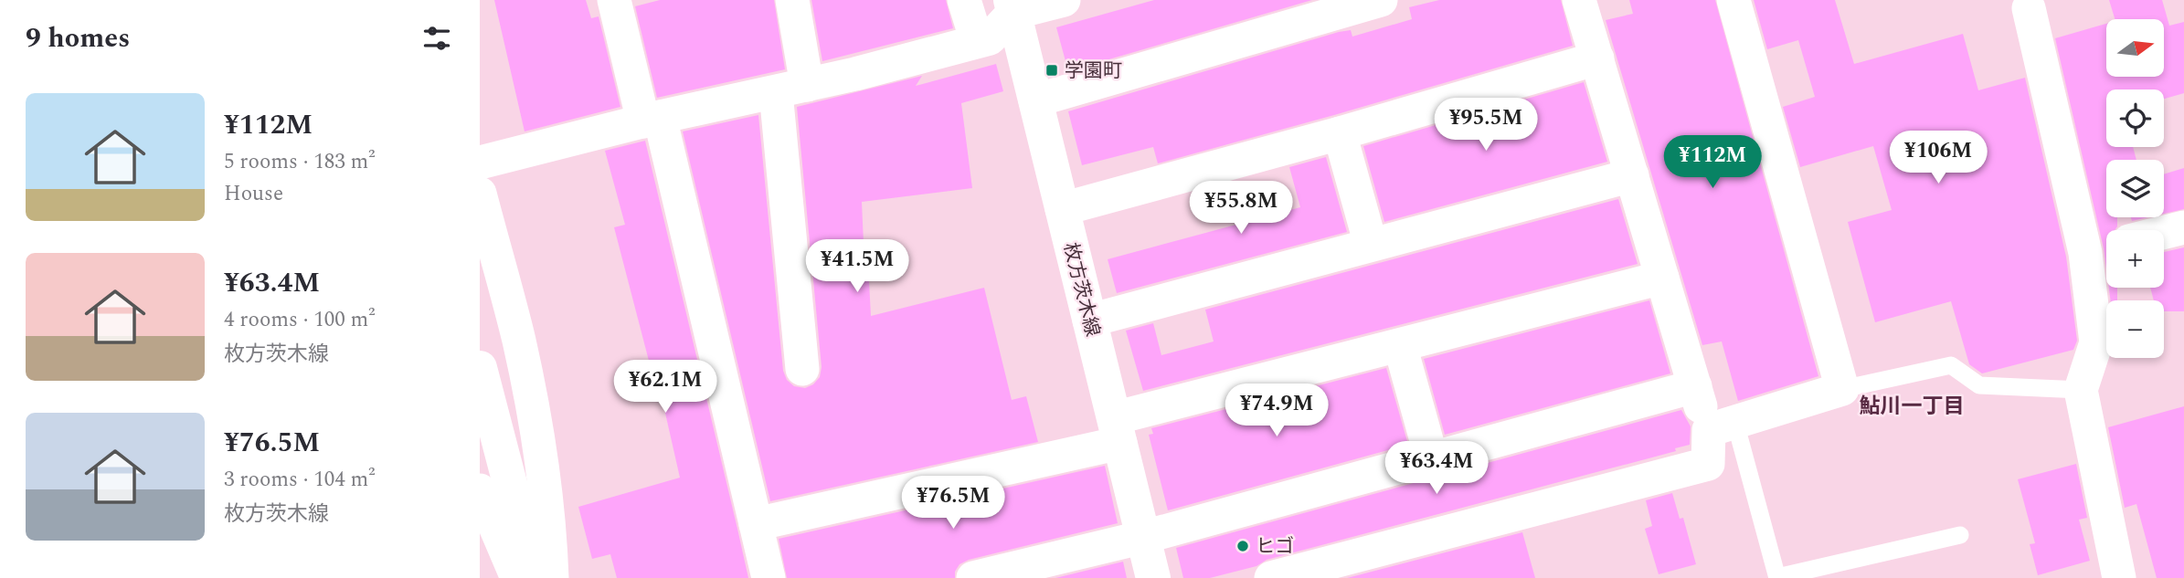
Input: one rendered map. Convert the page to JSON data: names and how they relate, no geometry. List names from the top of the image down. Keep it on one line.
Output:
{"streets":{"main road":["枚方茨木線"]},"districts":["鮎川一丁目"],"places":{"transit":["学園町"],"other":["ヒゴ"]},"north":"right","page":{"heading":"9 homes","map_buttons":["+","−"],"list":[{"name":"¥112M","note":"5 rooms · 183 m² · House"},{"name":"¥63.4M","note":"4 rooms · 100 m² · 枚方茨木線"},{"name":"¥76.5M","note":"3 rooms · 104 m² · 枚方茨木線"}],"price":["¥95.5M","¥106M","¥112M","¥55.8M","¥41.5M","¥62.1M","¥74.9M","¥63.4M","¥76.5M"]}}
